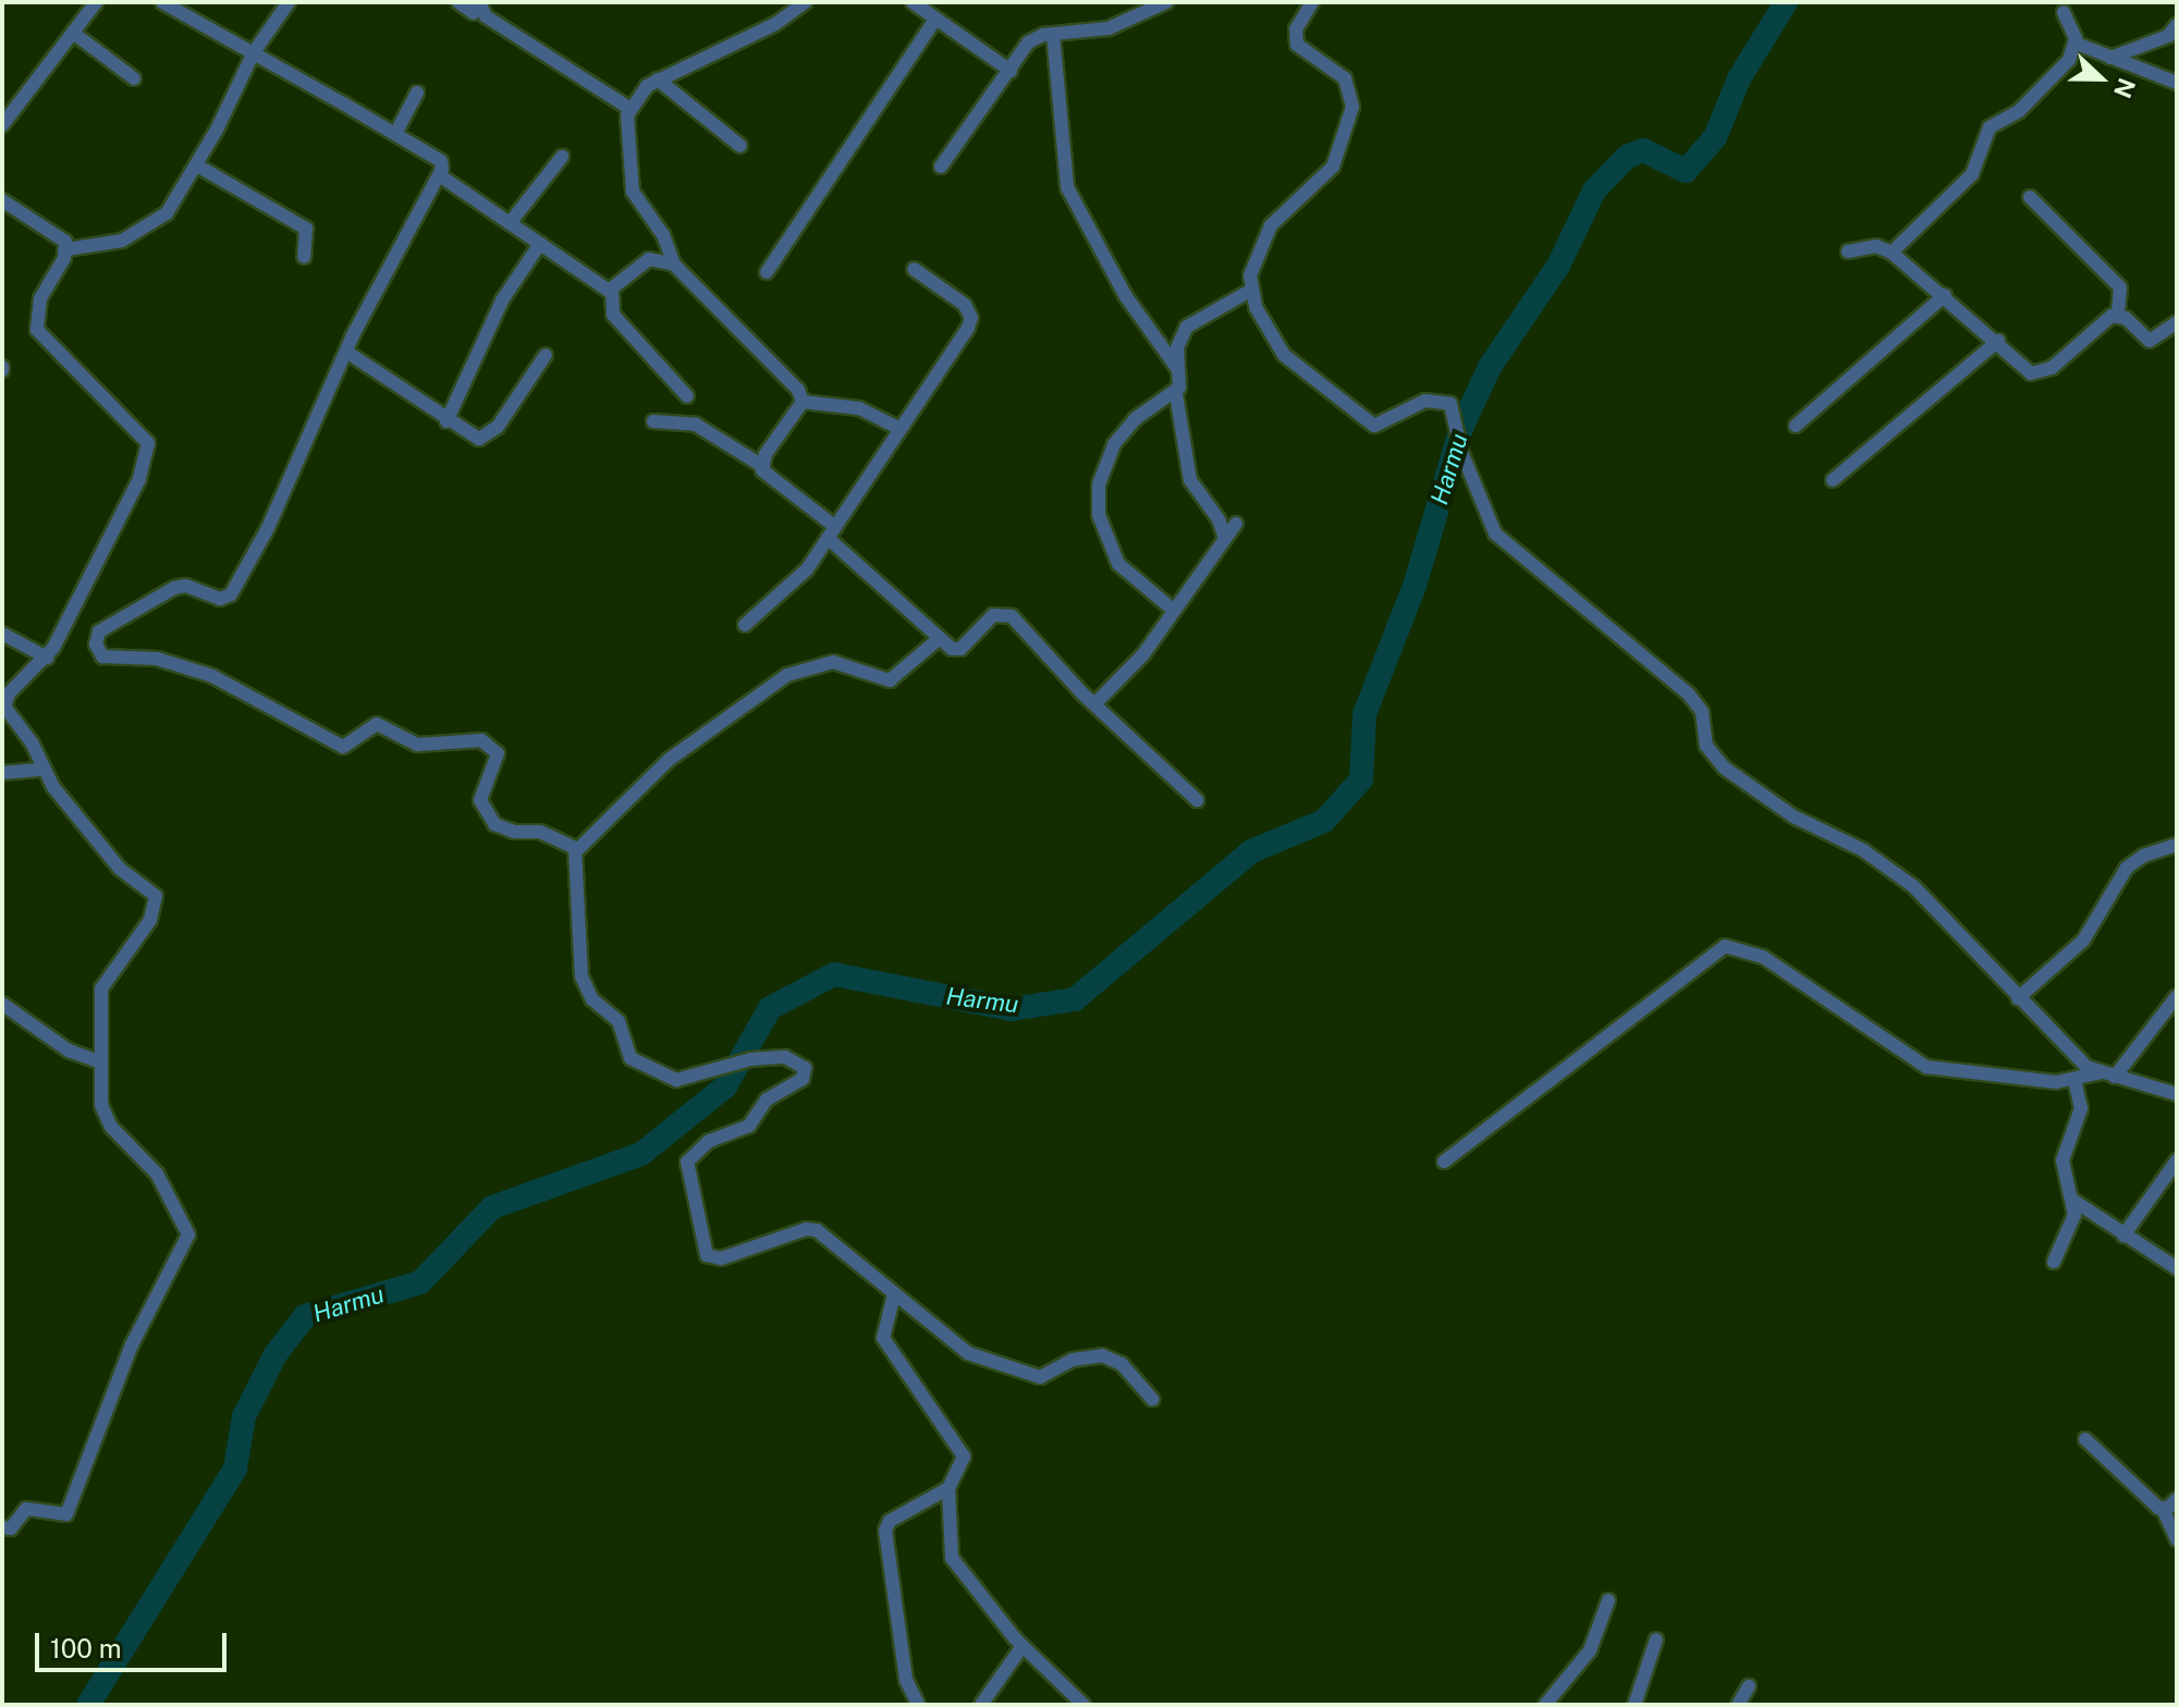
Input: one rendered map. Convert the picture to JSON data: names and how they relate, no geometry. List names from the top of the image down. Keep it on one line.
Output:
{"water":["Harmu"],"scale_bar":"100 m","north":"right"}
